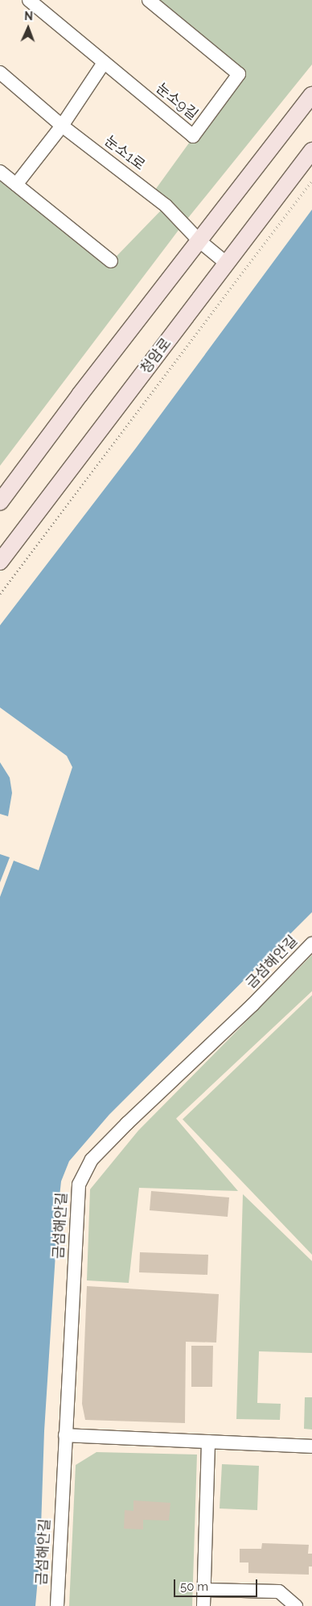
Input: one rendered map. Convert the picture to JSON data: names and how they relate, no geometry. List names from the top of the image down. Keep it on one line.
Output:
{"streets":{"main road":["청암로"],"street":["눈소9길","눈소1로","금섬해안길"]},"crossings":[["눈소1로","청암로"]],"scale_bar":"50 m","north":"top"}
